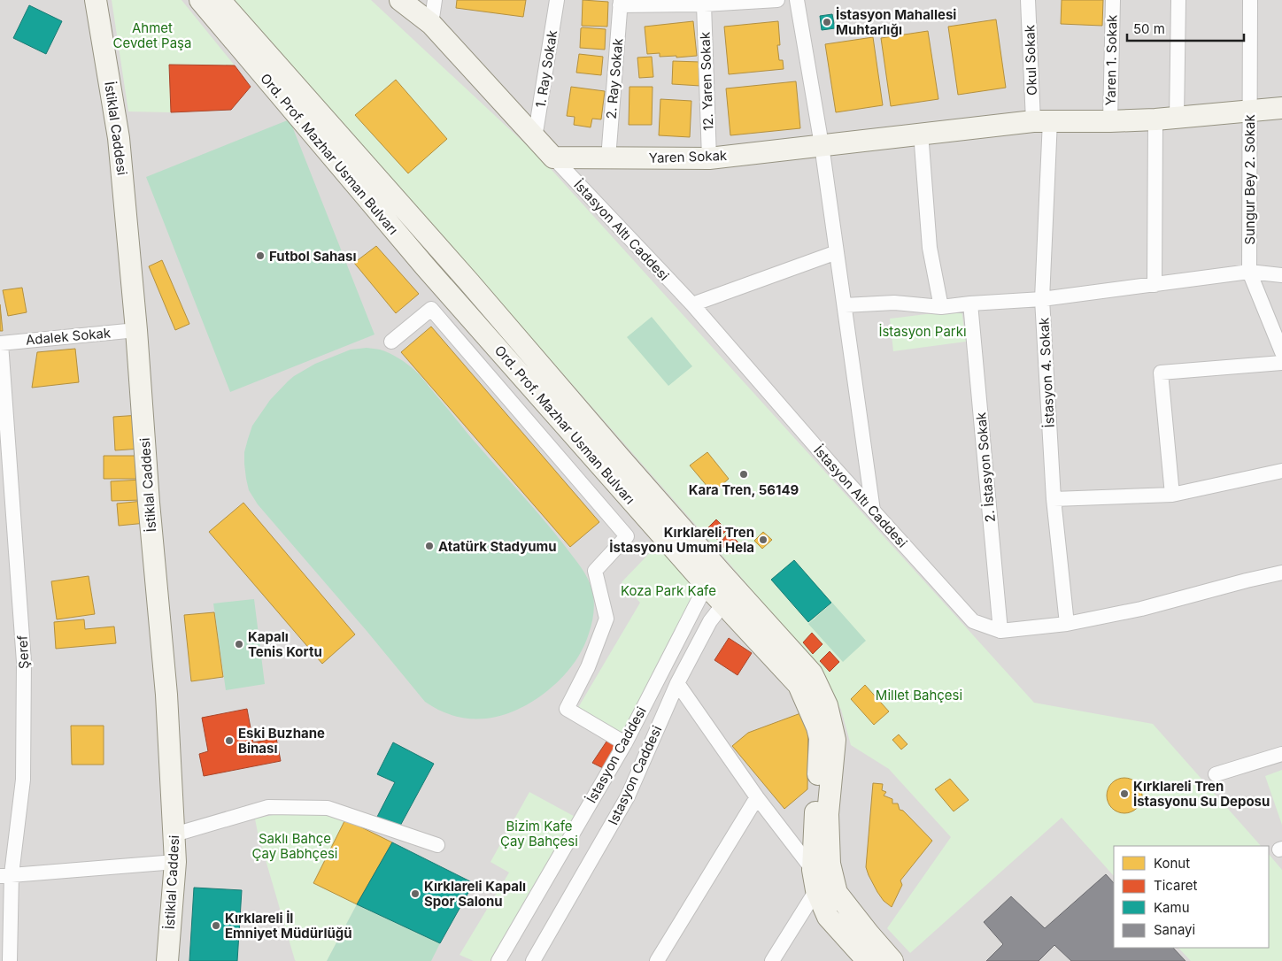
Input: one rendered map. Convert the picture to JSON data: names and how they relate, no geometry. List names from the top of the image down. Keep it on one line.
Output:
{"streets":{"main road":["İstiklal Caddesi","Ord. Prof. Mazhar Usman Bulvarı","Yaren Sokak","İstasyon Altı Caddesi"],"street":["Okul Sokak","Yaren 1. Sokak","1. Ray Sokak","2. Ray Sokak","12. Yaren Sokak","Sungur Bey 2. Sokak","Adalek Sokak","İstasyon 4. Sokak","2. İstasyon Sokak","Şeref","İstasyon Caddesi","Istasyon Caddesi"]},"crossings":[["Okul Sokak","Yaren Sokak"],["Okul Sokak","İstasyon 4. Sokak"],["Yaren 1. Sokak","Yaren Sokak"],["1. Ray Sokak","İstasyon Altı Caddesi"],["2. Ray Sokak","Yaren Sokak"],["12. Yaren Sokak","Yaren Sokak"],["İstiklal Caddesi","Adalek Sokak"],["Ord. Prof. Mazhar Usman Bulvarı","İstasyon Caddesi"],["Ord. Prof. Mazhar Usman Bulvarı","Istasyon Caddesi"],["Yaren Sokak","Sungur Bey 2. Sokak"],["Yaren Sokak","İstasyon Altı Caddesi"],["Yaren Sokak","İstasyon 4. Sokak"],["İstasyon Altı Caddesi","İstasyon 4. Sokak"],["İstasyon Altı Caddesi","2. İstasyon Sokak"],["Adalek Sokak","Şeref"],["İstasyon Caddesi","Istasyon Caddesi"]],"parks":["Ahmet Cevdet Paşa","İstasyon Parkı","Koza Park Kafe","Millet Bahçesi","Bizim Kafe Çay Bahçesi","Saklı Bahçe Çay Babhçesi"],"places":["İstasyon Mahallesi Muhtarlığı","Futbol Sahası","Kara Tren, 56149","Kırklareli Tren İstasyonu Umumi Hela","Atatürk Stadyumu","Kapalı Tenis Kortu","Eski Buzhane Binası","Kırklareli Tren İstasyonu Su Deposu","Kırklareli Kapalı Spor Salonu","Kırklareli İl Emniyet Müdürlüğü"],"legend":["Konut","Ticaret","Kamu","Sanayi"],"scale_bar":"50 m"}
